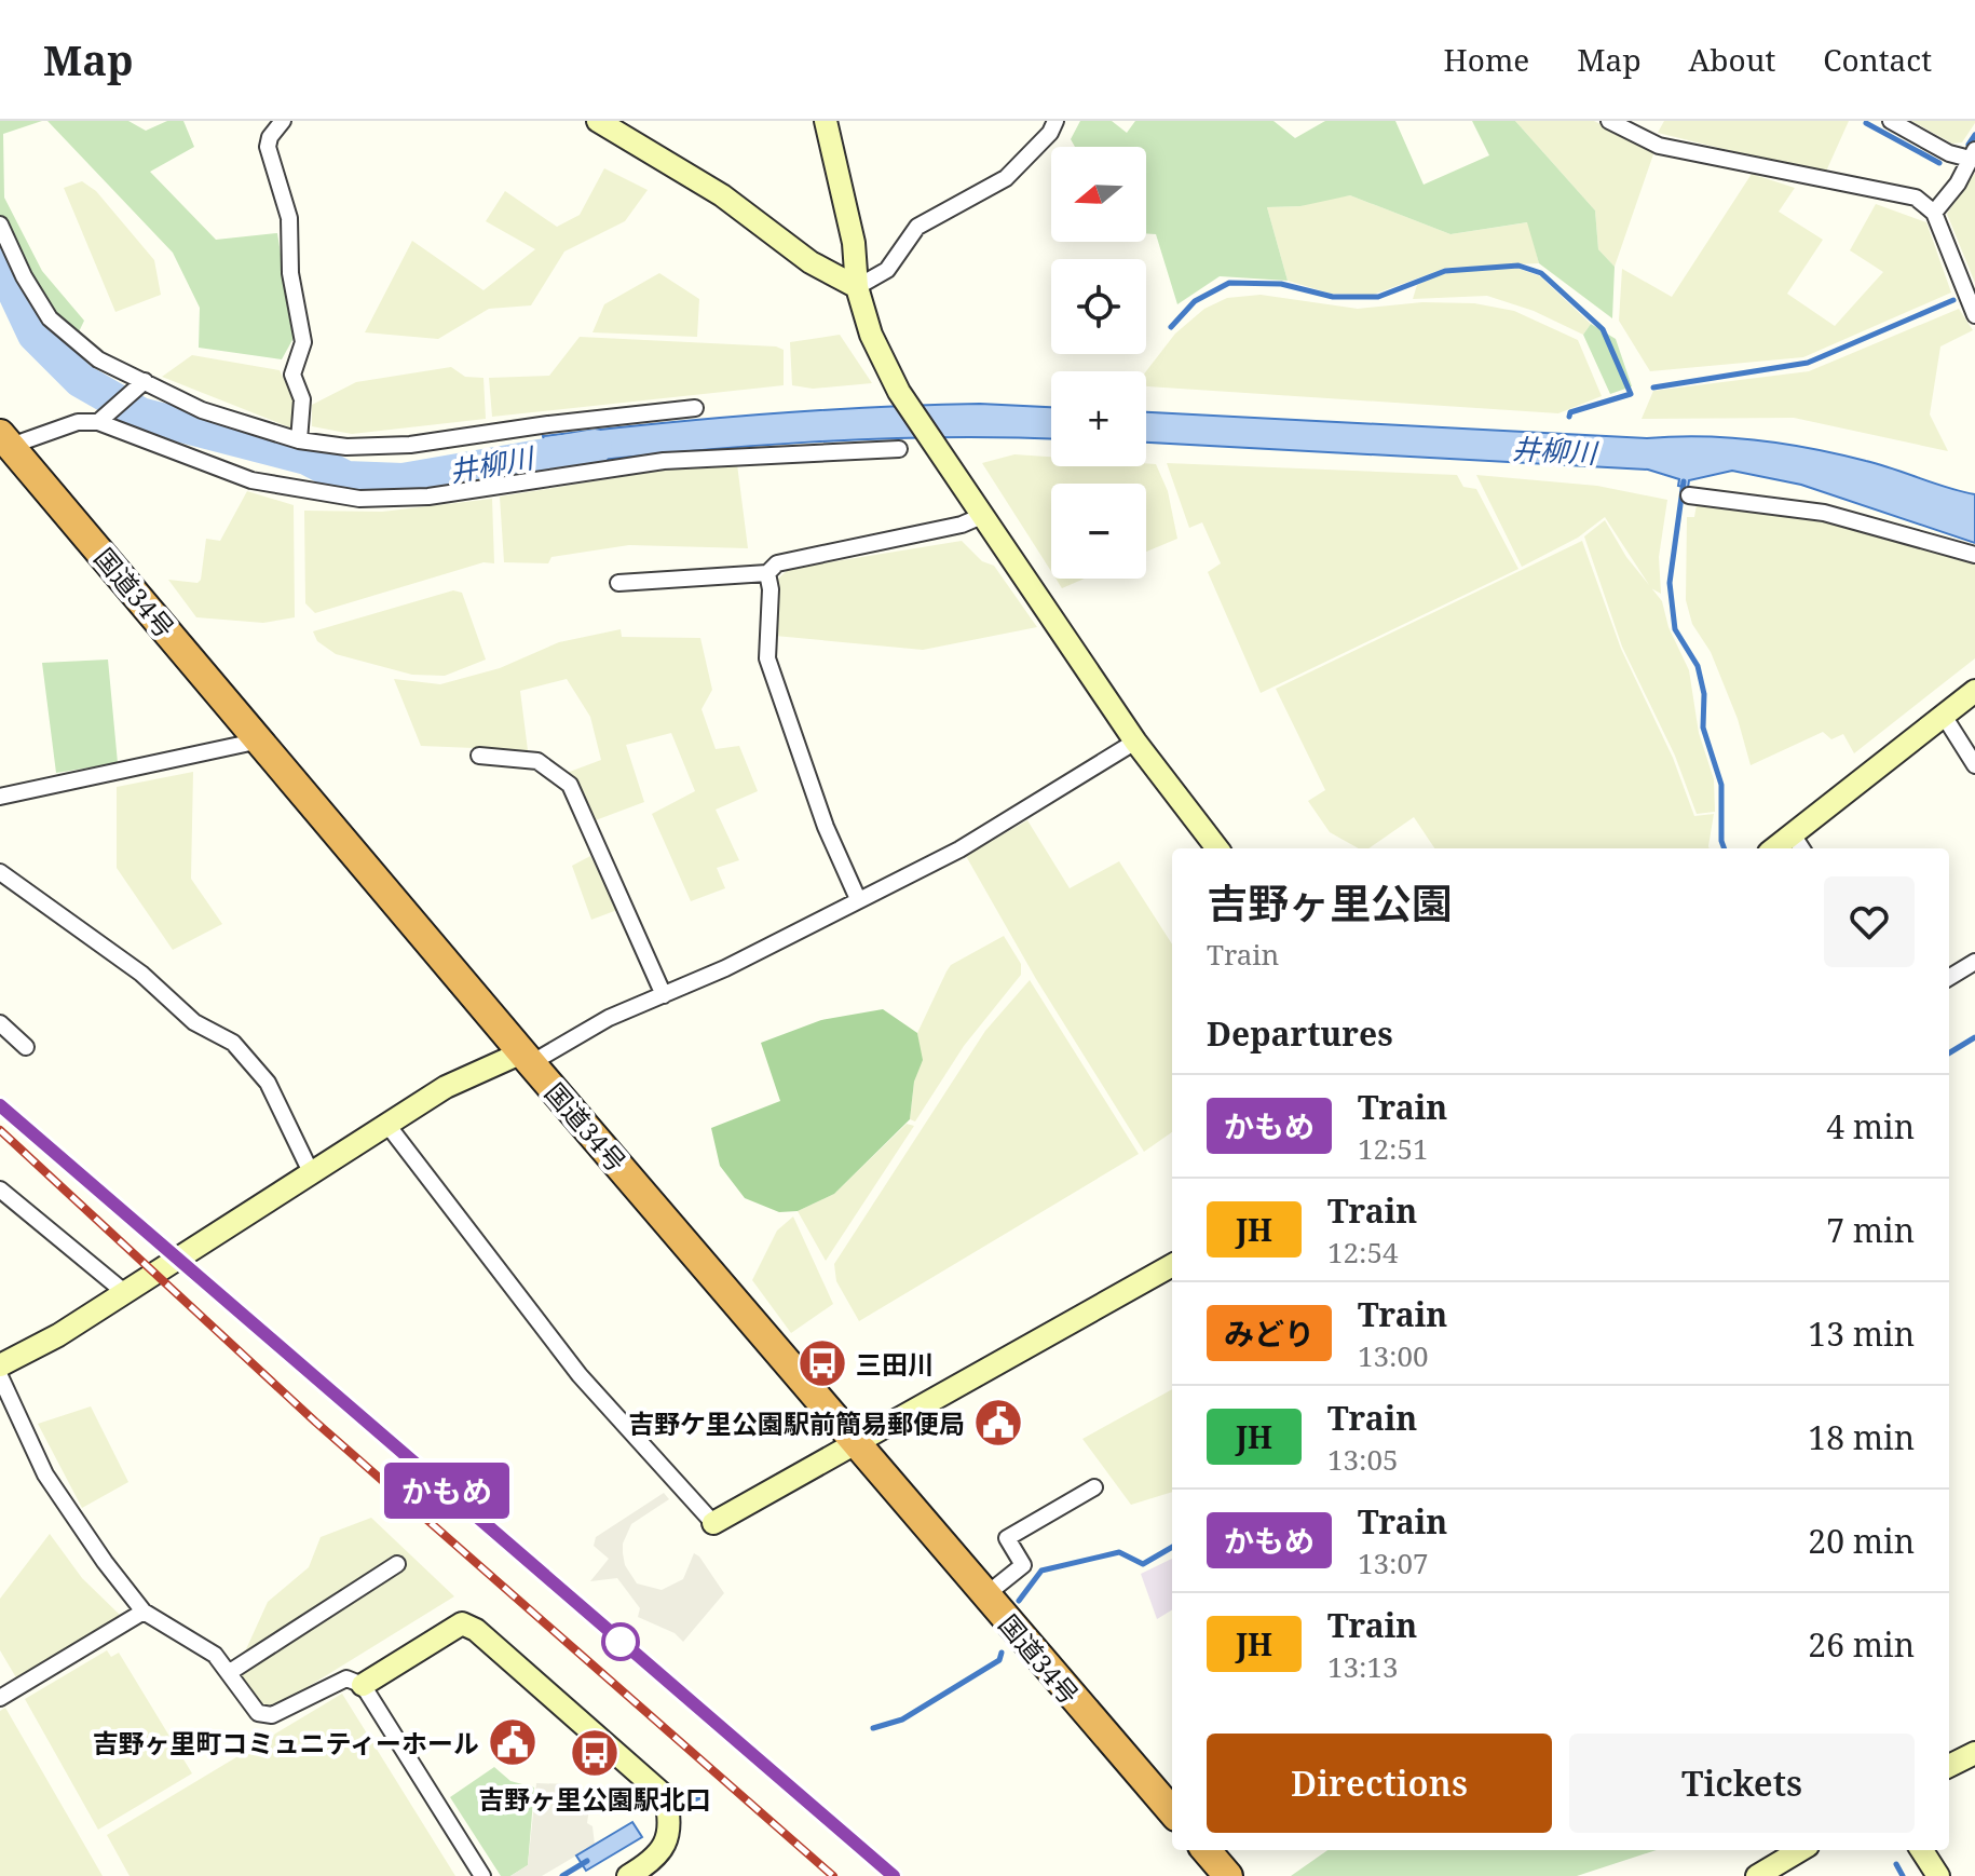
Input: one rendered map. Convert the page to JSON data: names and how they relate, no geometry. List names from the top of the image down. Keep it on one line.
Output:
{"streets":{"highway":["国道34号"]},"water":["井柳川"],"places":{"bus stop":["三田川","吉野ヶ里公園駅北口"],"public building":["吉野ケ里公園駅前簡易郵便局","吉野ヶ里町コミュニティーホール"]},"north":"left","page":{"header":"Map","nav":["Home","Map","About","Contact"],"on_map":"かもめ","map_buttons":["+","−"],"heading":[["吉野ヶ里公園","Train"],"Departures"],"list":[{"mark":"かもめ","name":"Train","note":"12:51","value":"4 min"},{"mark":"JH","name":"Train","note":"12:54","value":"7 min"},{"mark":"みどり","name":"Train","note":"13:00","value":"13 min"},{"mark":"JH","name":"Train","note":"13:05","value":"18 min"},{"mark":"かもめ","name":"Train","note":"13:07","value":"20 min"},{"mark":"JH","name":"Train","note":"13:13","value":"26 min"}],"buttons":["Directions","Tickets"]}}
